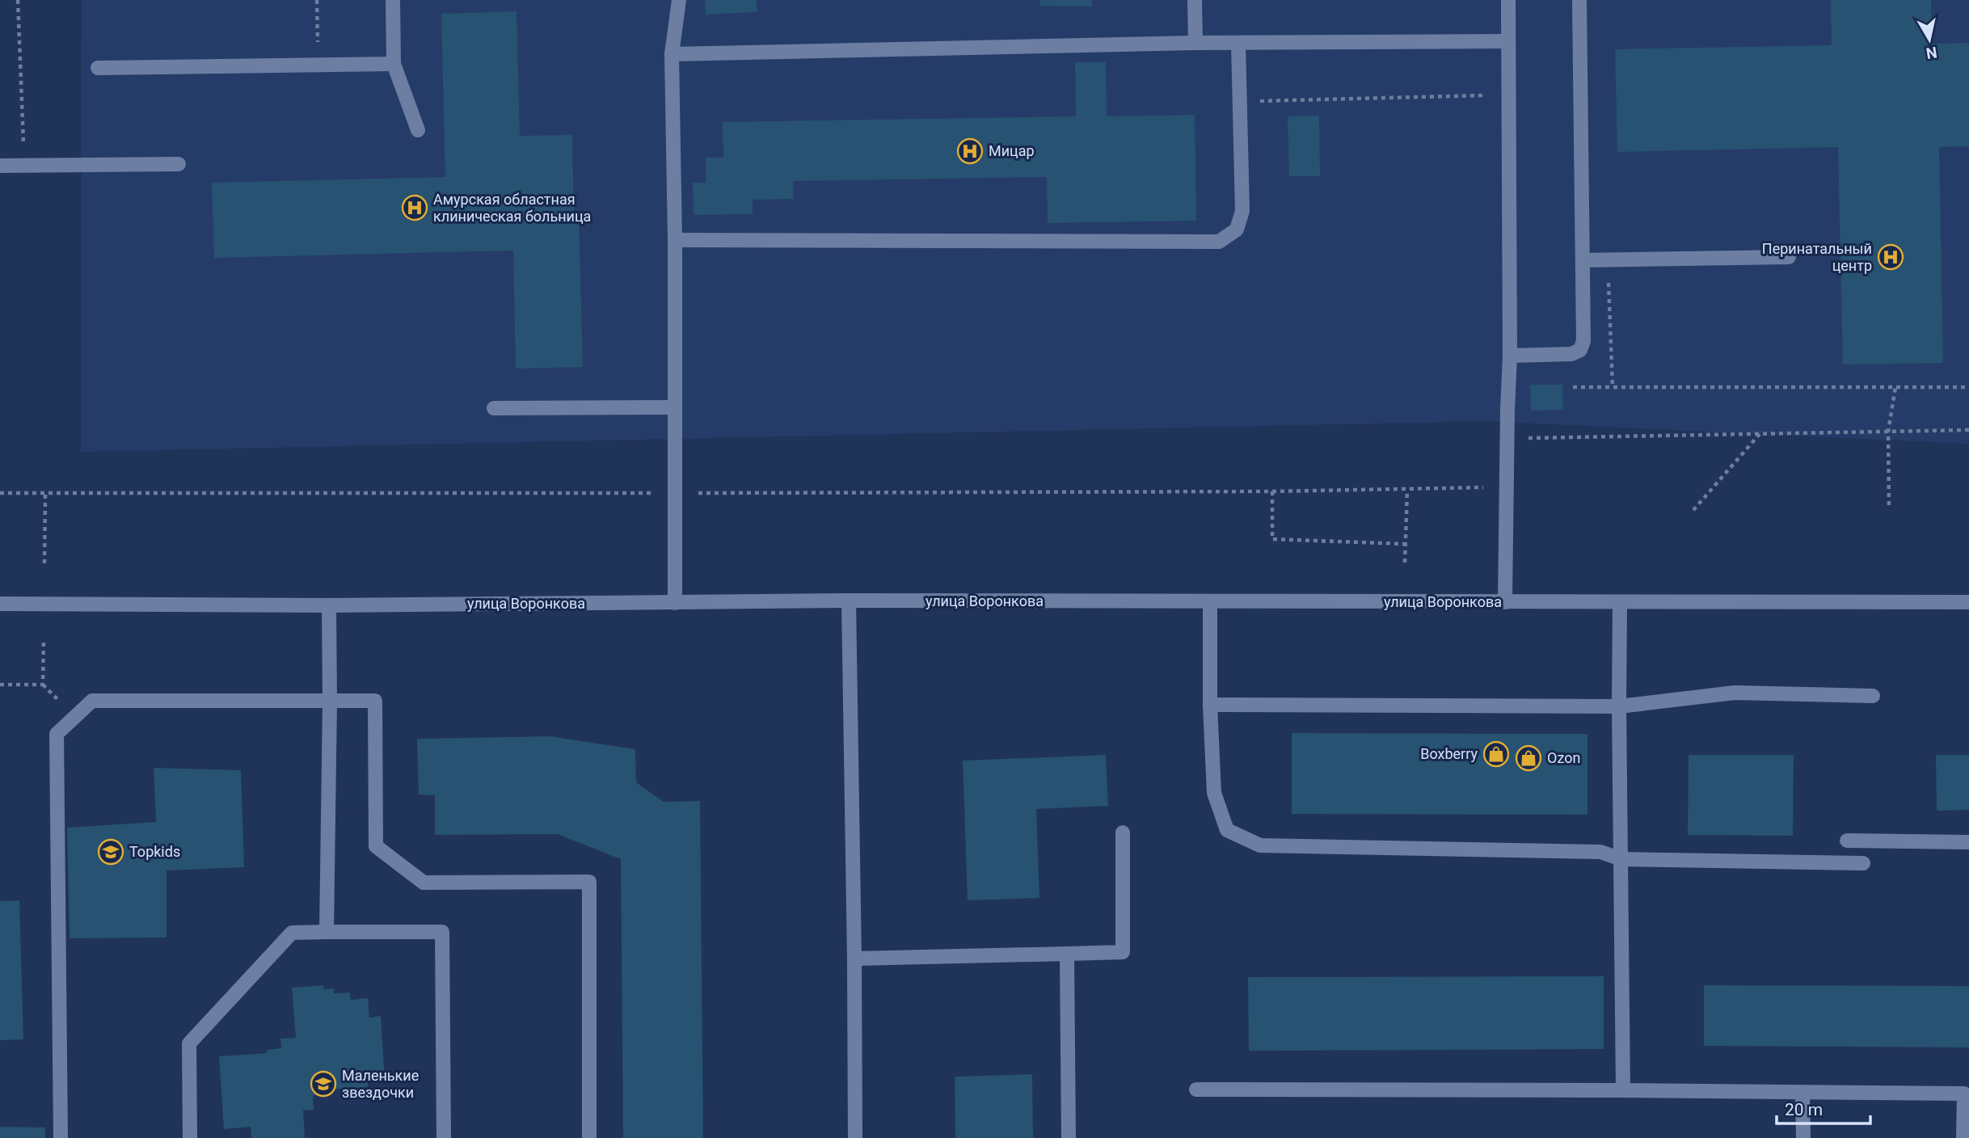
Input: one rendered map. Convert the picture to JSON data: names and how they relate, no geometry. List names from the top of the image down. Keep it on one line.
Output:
{"streets":{"street":["улица Воронкова"]},"places":{"hospital":["Мицар","Амурская областная клиническая больница","Перинатальный центр"],"shop":["Boxberry","Ozon"],"school or university":["Topkids","Маленькие звездочки"]},"scale_bar":"20 m","north":"bottom"}
